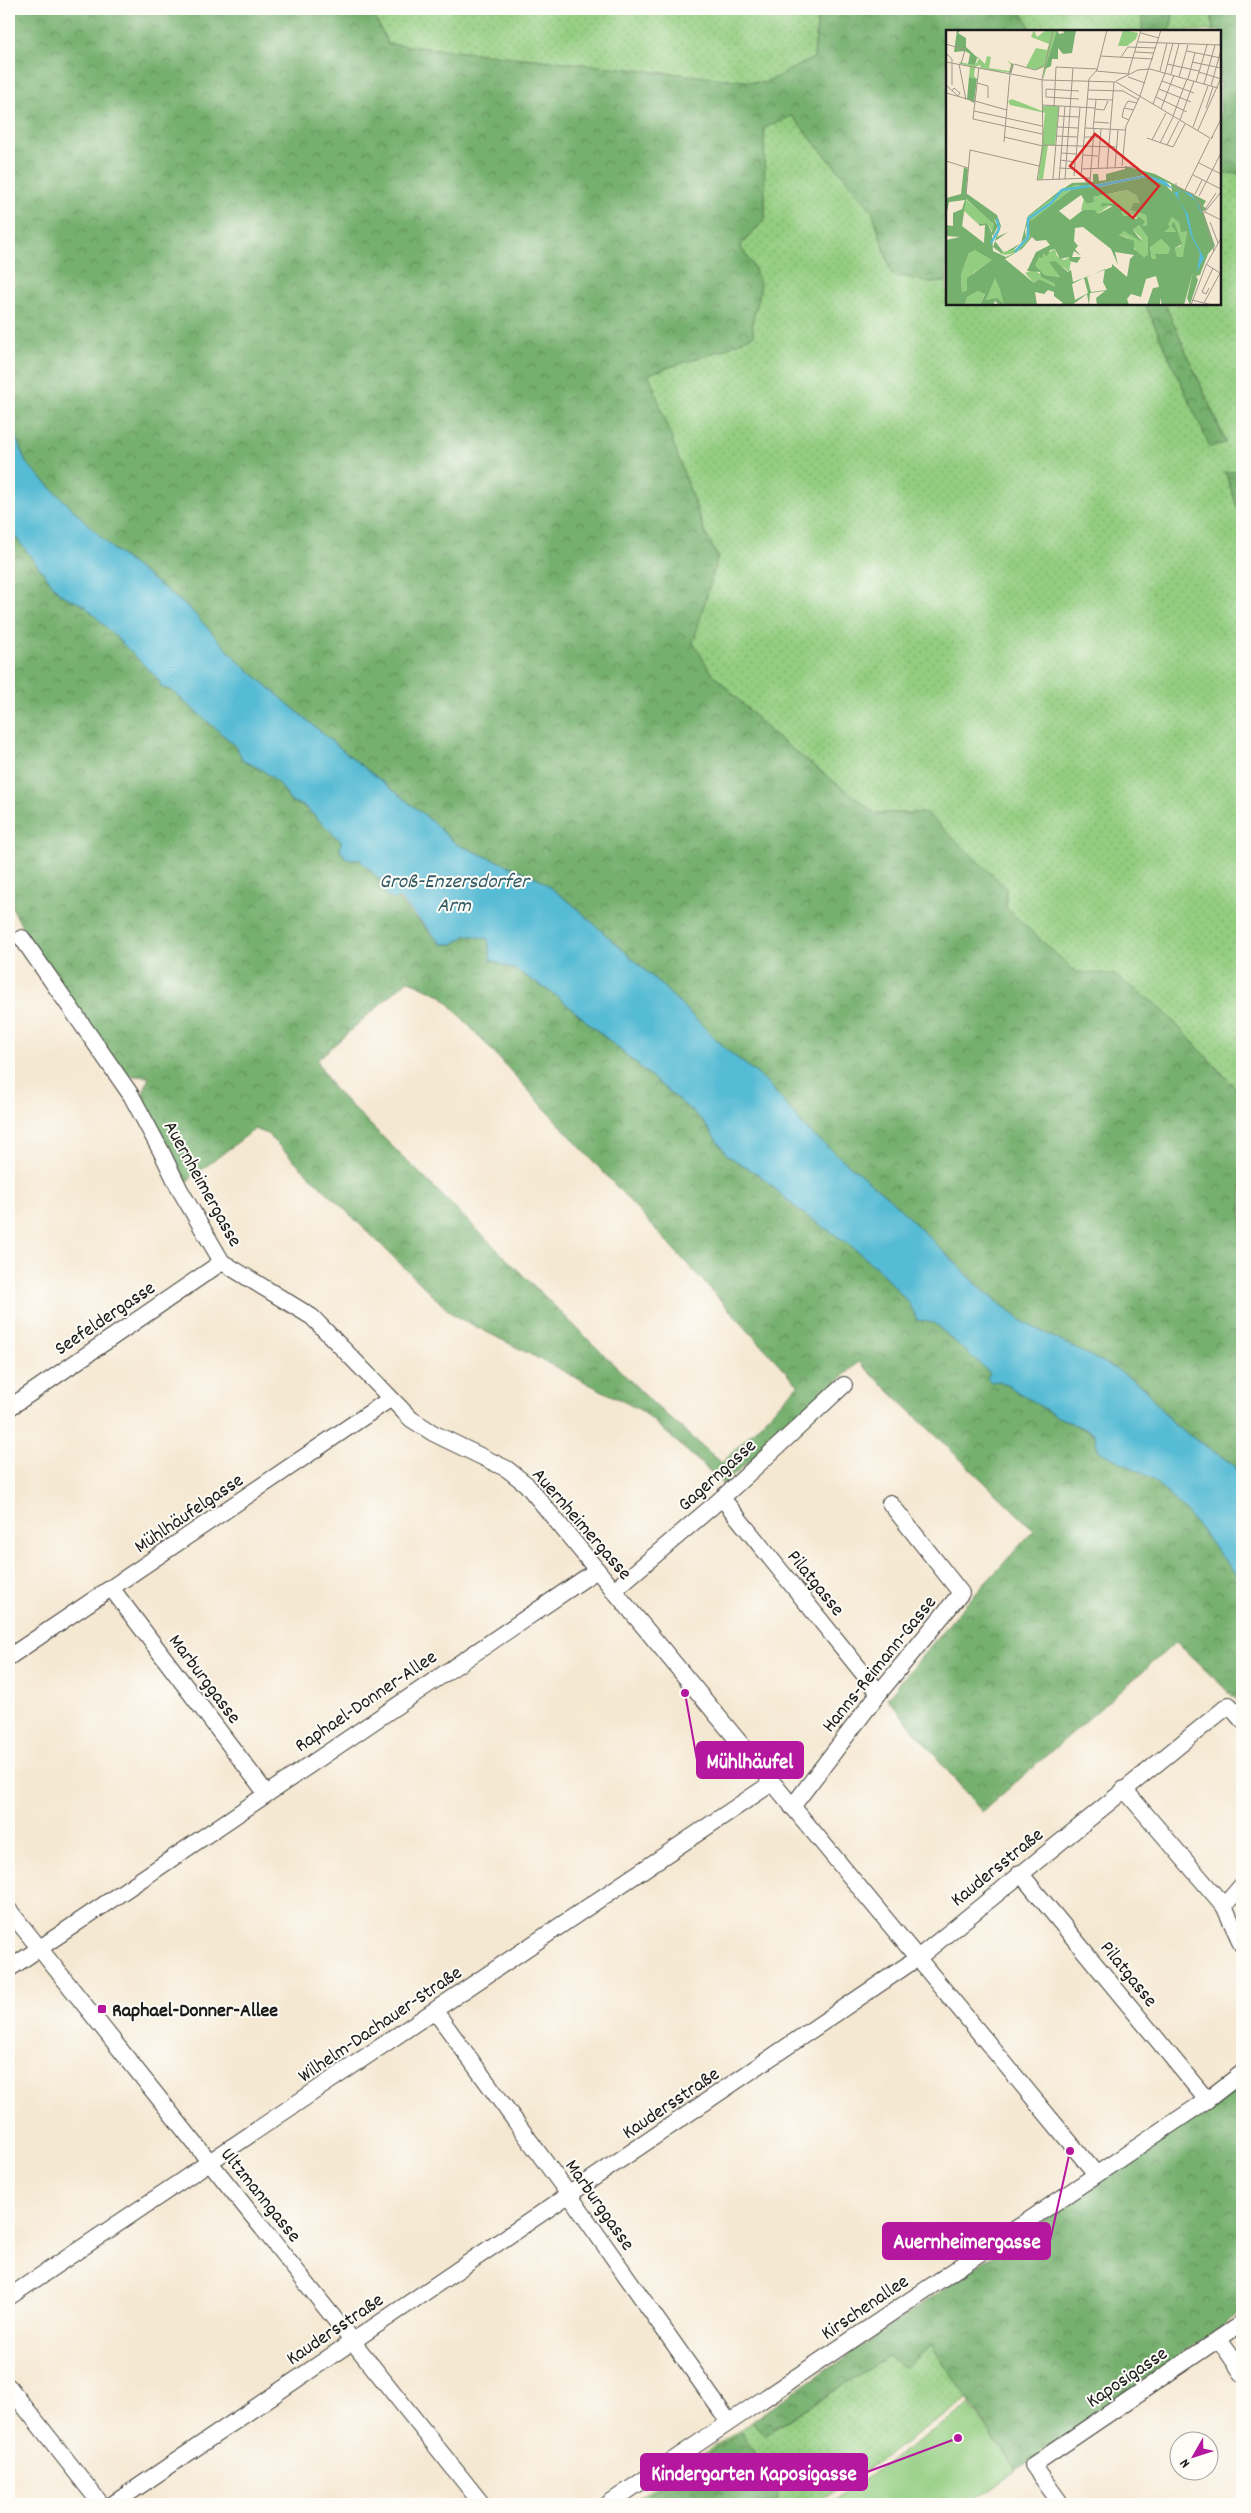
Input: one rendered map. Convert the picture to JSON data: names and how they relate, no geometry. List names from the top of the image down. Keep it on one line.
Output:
{"streets":{"street":["Auernheimergasse","Seefeldergasse","Gagerngasse","Mühlhäufelgasse","Pilatgasse","Hanns-Reimann-Gasse","Marburggasse","Raphael-Donner-Allee","Kaudersstraße","Wilhelm-Dachauer-Straße","Ultzmanngasse","Kirschenallee","Kaposigasse"]},"crossings":[["Auernheimergasse","Seefeldergasse"],["Auernheimergasse","Gagerngasse"],["Auernheimergasse","Mühlhäufelgasse"],["Auernheimergasse","Hanns-Reimann-Gasse"],["Auernheimergasse","Raphael-Donner-Allee"],["Auernheimergasse","Kaudersstraße"],["Auernheimergasse","Wilhelm-Dachauer-Straße"],["Auernheimergasse","Kirschenallee"],["Gagerngasse","Pilatgasse"],["Mühlhäufelgasse","Marburggasse"],["Pilatgasse","Hanns-Reimann-Gasse"],["Pilatgasse","Kaudersstraße"],["Pilatgasse","Kirschenallee"],["Marburggasse","Raphael-Donner-Allee"],["Marburggasse","Kaudersstraße"],["Marburggasse","Wilhelm-Dachauer-Straße"],["Marburggasse","Kirschenallee"],["Raphael-Donner-Allee","Ultzmanngasse"],["Kaudersstraße","Ultzmanngasse"],["Wilhelm-Dachauer-Straße","Ultzmanngasse"]],"water":["Groß-Enzersdorfer Arm"],"places":{"other":["Mühlhäufel","Auernheimergasse","Kindergarten Kaposigasse"],"transit":["Raphael-Donner-Allee"]},"north":"bottom left"}
